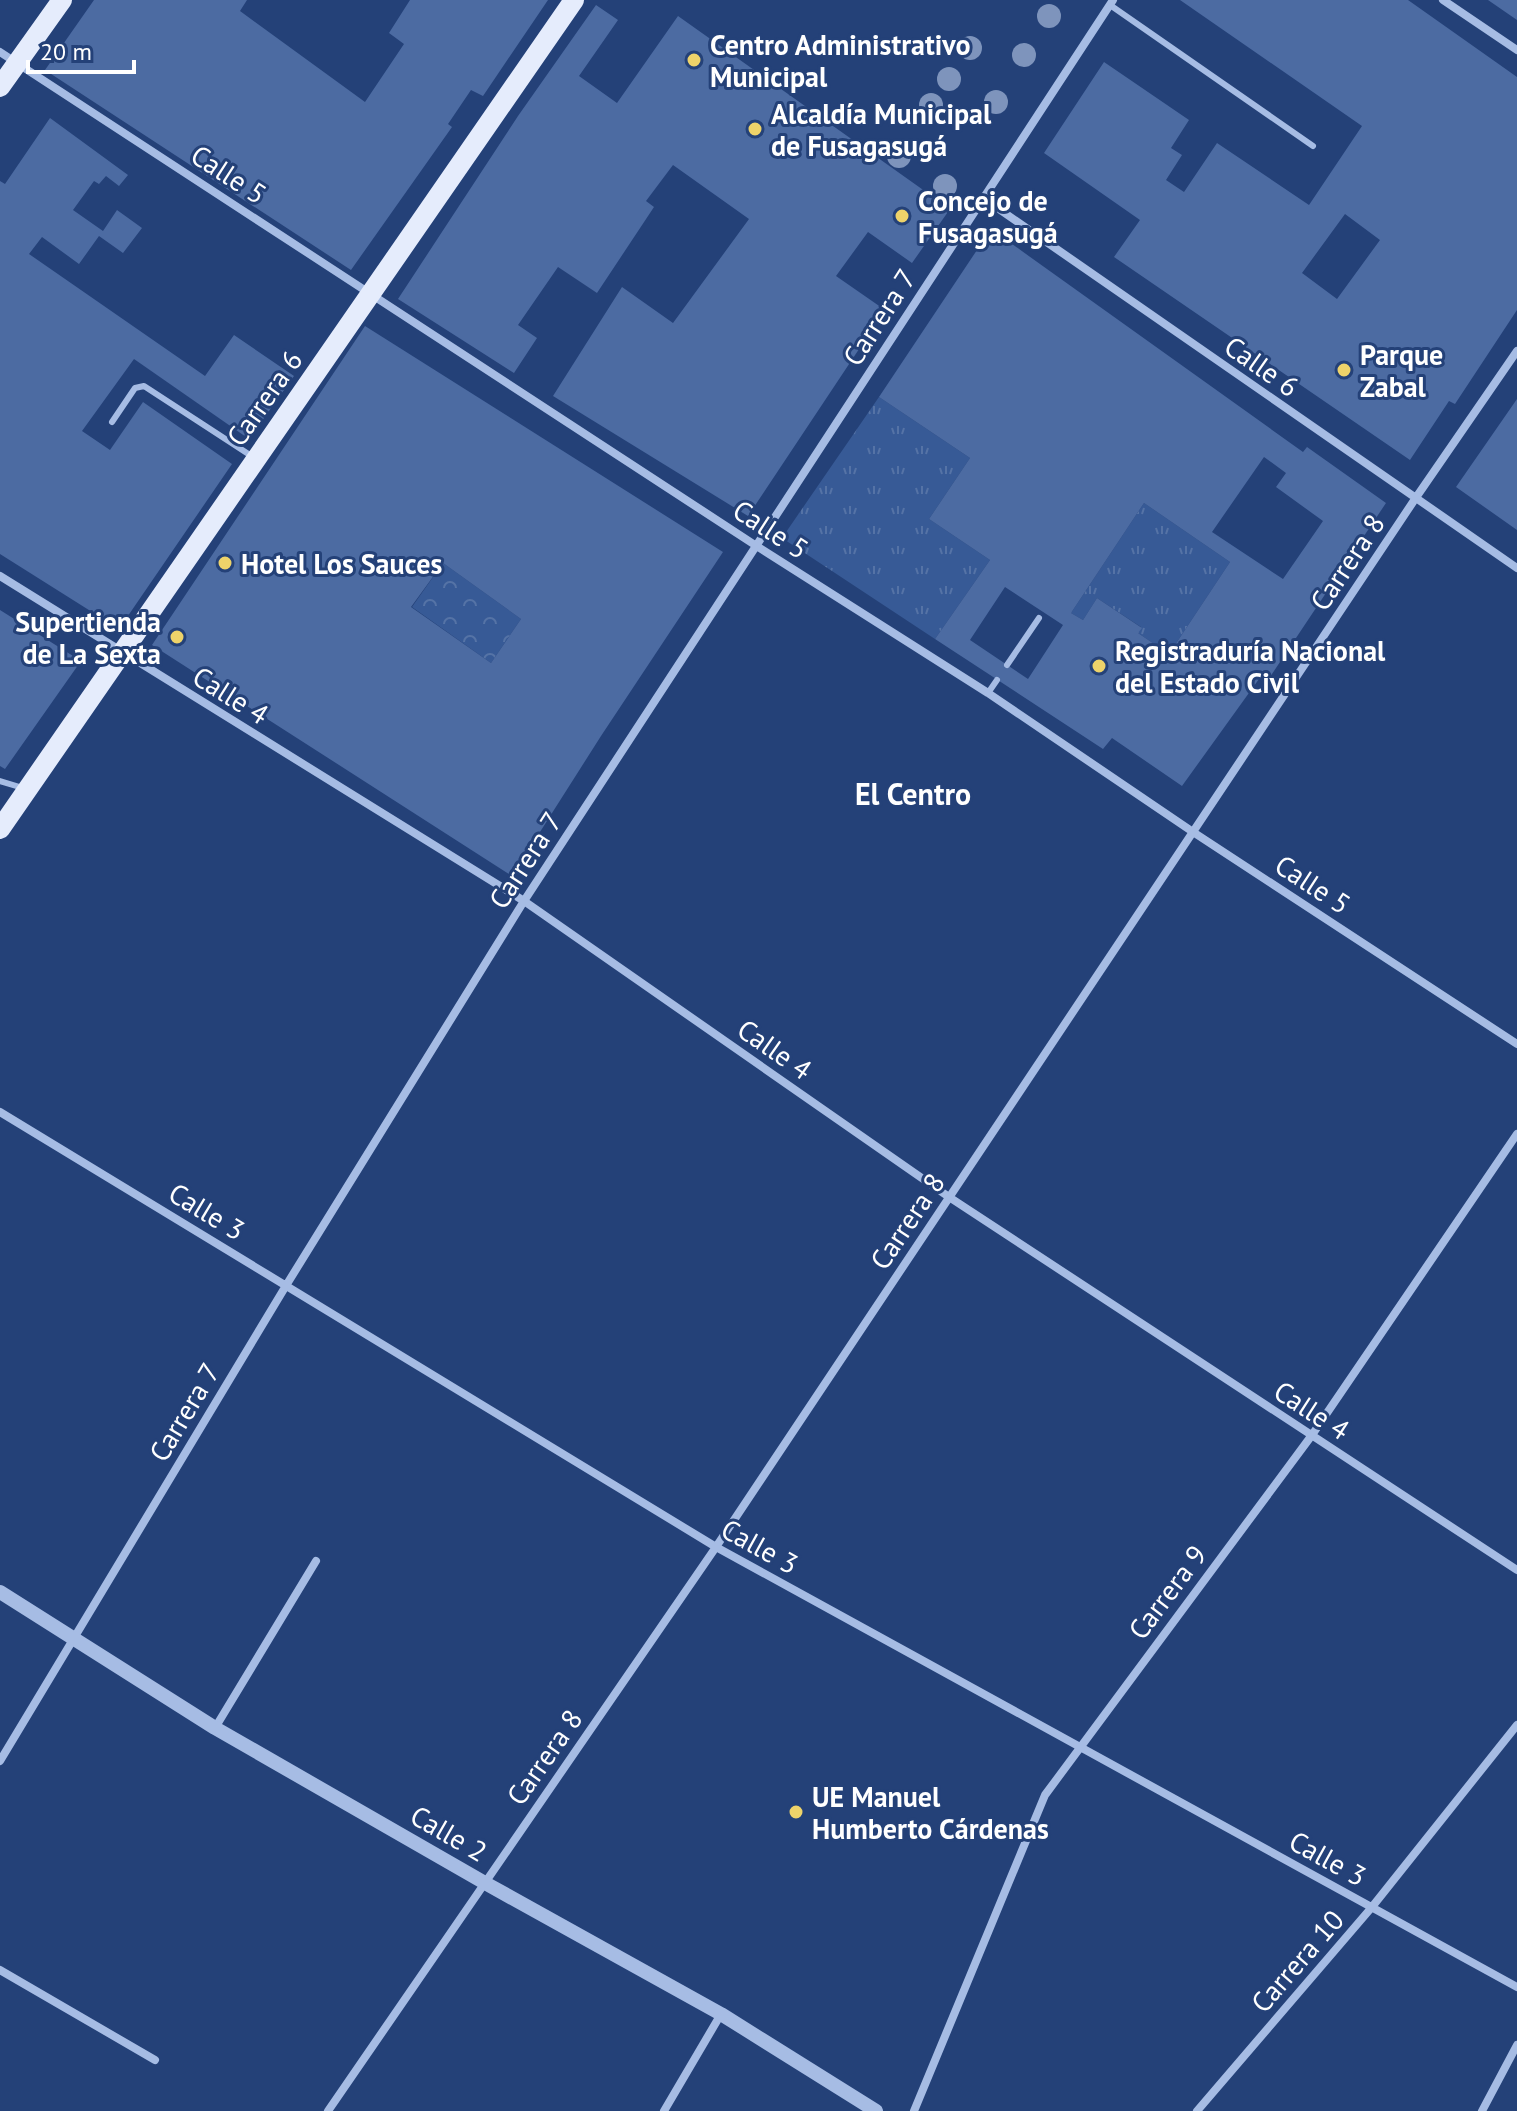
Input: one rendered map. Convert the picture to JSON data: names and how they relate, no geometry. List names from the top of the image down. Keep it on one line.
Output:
{"streets":{"main road":["Carrera 6"],"street":["Calle 5","Carrera 7","Calle 6","Carrera 8","Calle 4","Calle 3","Carrera 9","Calle 2","Carrera 10"]},"crossings":[["Calle 5","Carrera 7"],["Calle 5","Carrera 6"],["Calle 5","Carrera 8"],["Carrera 7","Calle 6"],["Carrera 7","Calle 4"],["Carrera 7","Calle 3"],["Carrera 7","Calle 2"],["Calle 6","Carrera 8"],["Carrera 6","Calle 4"],["Carrera 8","Calle 4"],["Carrera 8","Calle 3"],["Carrera 8","Calle 2"],["Calle 4","Carrera 9"],["Calle 3","Carrera 9"],["Calle 3","Carrera 10"]],"districts":["El Centro"],"places":["Centro Administrativo Municipal","Alcaldía Municipal de Fusagasugá","Concejo de Fusagasugá","Parque Zabal","Hotel Los Sauces","Supertienda de La Sexta","Registraduría Nacional del Estado Civil","UE Manuel Humberto Cárdenas"],"scale_bar":"20 m"}
